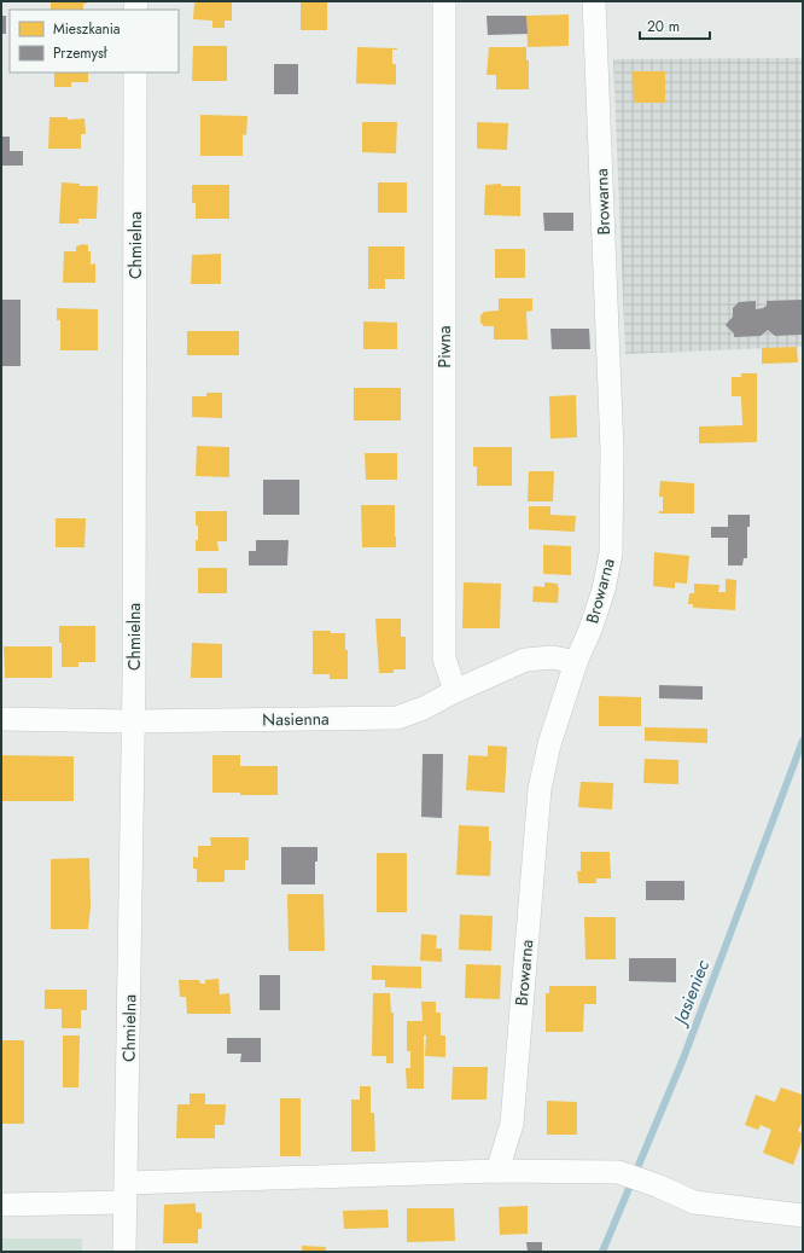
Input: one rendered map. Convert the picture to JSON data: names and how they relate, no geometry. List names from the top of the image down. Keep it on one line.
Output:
{"streets":{"street":["Browarna","Chmielna","Piwna","Nasienna"]},"crossings":[["Browarna","Nasienna"],["Chmielna","Nasienna"],["Piwna","Nasienna"]],"water":["Jasieniec"],"legend":["Mieszkania","Przemysł"],"scale_bar":"20 m"}
